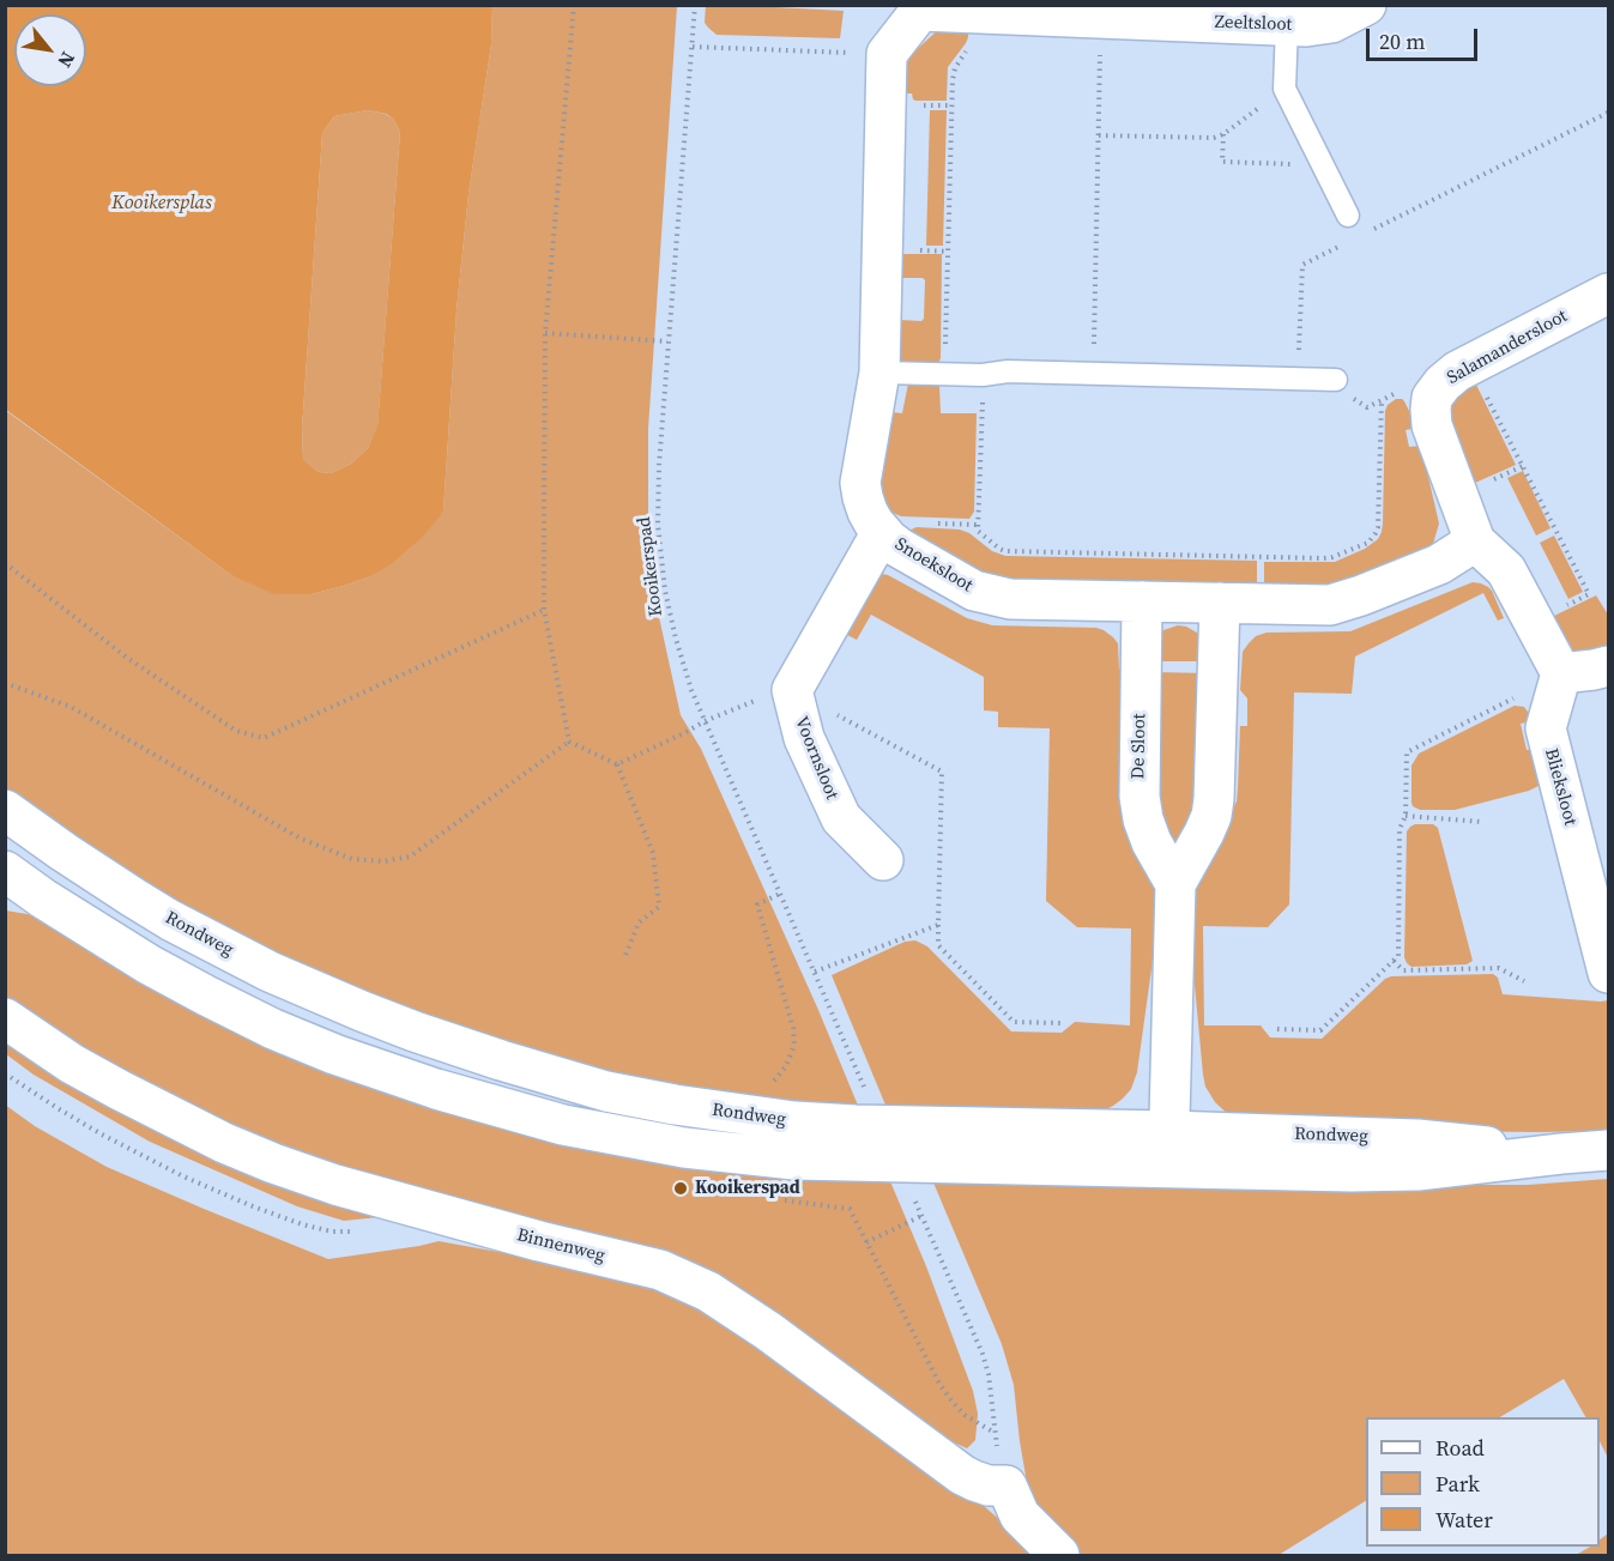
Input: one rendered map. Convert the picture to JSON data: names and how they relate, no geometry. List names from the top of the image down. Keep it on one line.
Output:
{"streets":{"street":["Zeeltsloot","Salamandersloot","Snoeksloot","De Sloot","Voornsloot","Blieksloot","Rondweg","Binnenweg"],"path":["Kooikerspad"]},"crossings":[["Salamandersloot","Snoeksloot"],["Snoeksloot","De Sloot"]],"water":["Kooikersplas"],"places":["Kooikerspad"],"legend":["Road","Park","Water"],"scale_bar":"20 m","north":"bottom right"}
